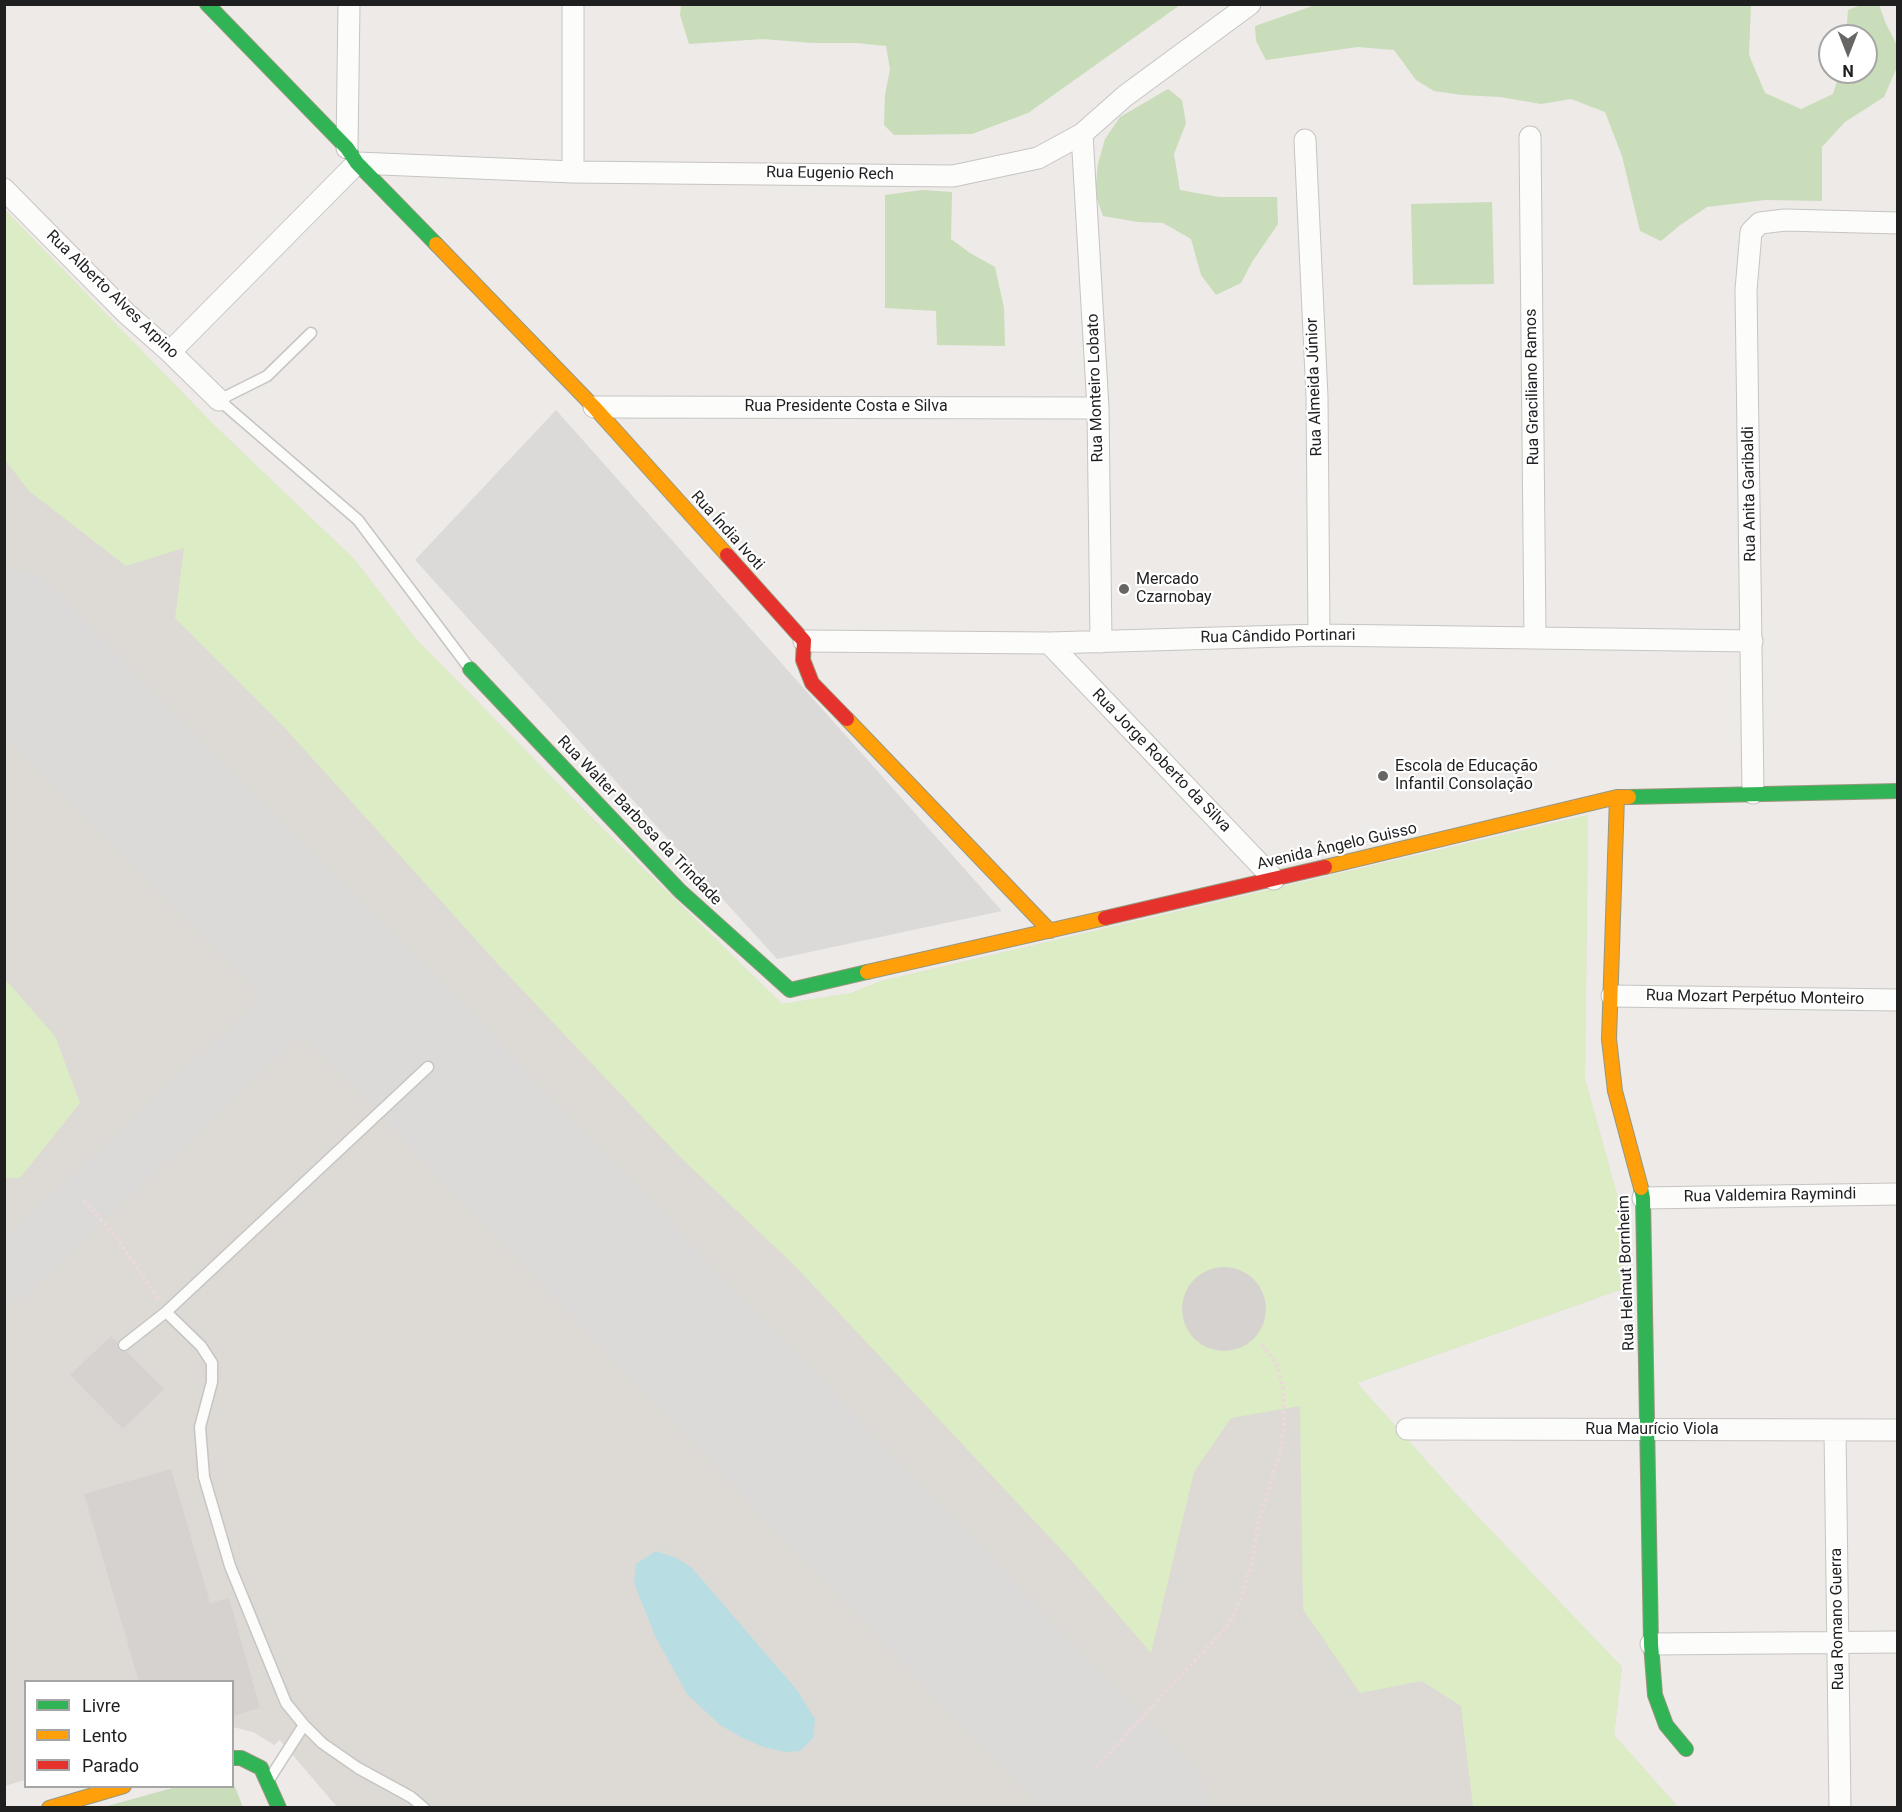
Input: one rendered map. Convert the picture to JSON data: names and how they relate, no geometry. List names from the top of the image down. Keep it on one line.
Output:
{"streets":{"street":["Rua Eugenio Rech","Rua Alberto Alves Arpino","Rua Almeida Júnior","Rua Graciliano Ramos","Rua Monteiro Lobato","Rua Presidente Costa e Silva","Rua Anita Garibaldi","Rua Índia Ivoti","Rua Cândido Portinari","Rua Jorge Roberto da Silva","Rua Walter Barbosa da Trindade","Avenida Ângelo Guisso","Rua Mozart Perpétuo Monteiro","Rua Valdemira Raymindi","Rua Helmut Bornheim","Rua Maurício Viola","Rua Romano Guerra"]},"crossings":[["Rua Eugenio Rech","Rua Monteiro Lobato"],["Rua Eugenio Rech","Rua Índia Ivoti"],["Rua Almeida Júnior","Rua Cândido Portinari"],["Rua Graciliano Ramos","Rua Cândido Portinari"],["Rua Monteiro Lobato","Rua Presidente Costa e Silva"],["Rua Monteiro Lobato","Rua Cândido Portinari"],["Rua Presidente Costa e Silva","Rua Índia Ivoti"],["Rua Anita Garibaldi","Rua Cândido Portinari"],["Rua Anita Garibaldi","Avenida Ângelo Guisso"],["Rua Índia Ivoti","Rua Cândido Portinari"],["Rua Cândido Portinari","Rua Jorge Roberto da Silva"],["Rua Jorge Roberto da Silva","Avenida Ângelo Guisso"],["Rua Walter Barbosa da Trindade","Avenida Ângelo Guisso"],["Avenida Ângelo Guisso","Rua Helmut Bornheim"],["Rua Mozart Perpétuo Monteiro","Rua Helmut Bornheim"],["Rua Valdemira Raymindi","Rua Helmut Bornheim"],["Rua Helmut Bornheim","Rua Maurício Viola"],["Rua Maurício Viola","Rua Romano Guerra"]],"places":["Mercado Czarnobay","Escola de Educação Infantil Consolação"],"legend":["Livre","Lento","Parado"],"north":"bottom"}
